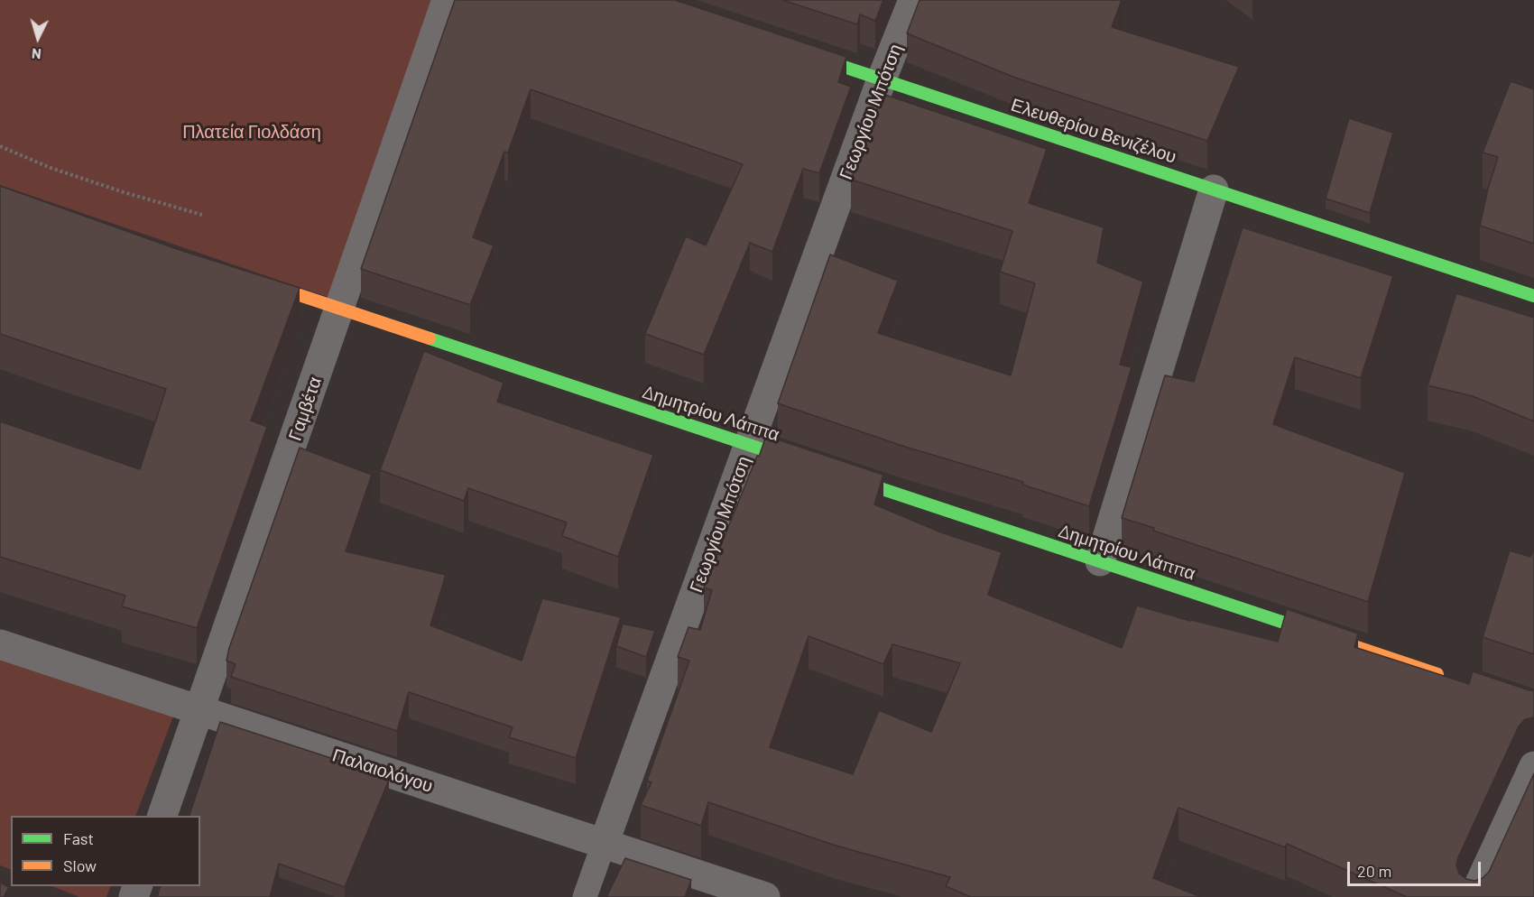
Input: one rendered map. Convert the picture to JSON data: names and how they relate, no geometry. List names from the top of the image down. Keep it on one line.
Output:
{"streets":{"street":["Γεωργίου Μπότση","Ελευθερίου Βενιζέλου","Γαμβέτα","Δημητρίου Λάππα","Παλαιολόγου"]},"crossings":[["Γεωργίου Μπότση","Ελευθερίου Βενιζέλου"],["Γεωργίου Μπότση","Δημητρίου Λάππα"],["Γεωργίου Μπότση","Παλαιολόγου"],["Γαμβέτα","Δημητρίου Λάππα"],["Γαμβέτα","Παλαιολόγου"]],"parks":["Πλατεία Γιολδάση"],"legend":["Fast","Slow"],"scale_bar":"20 m","north":"bottom"}
